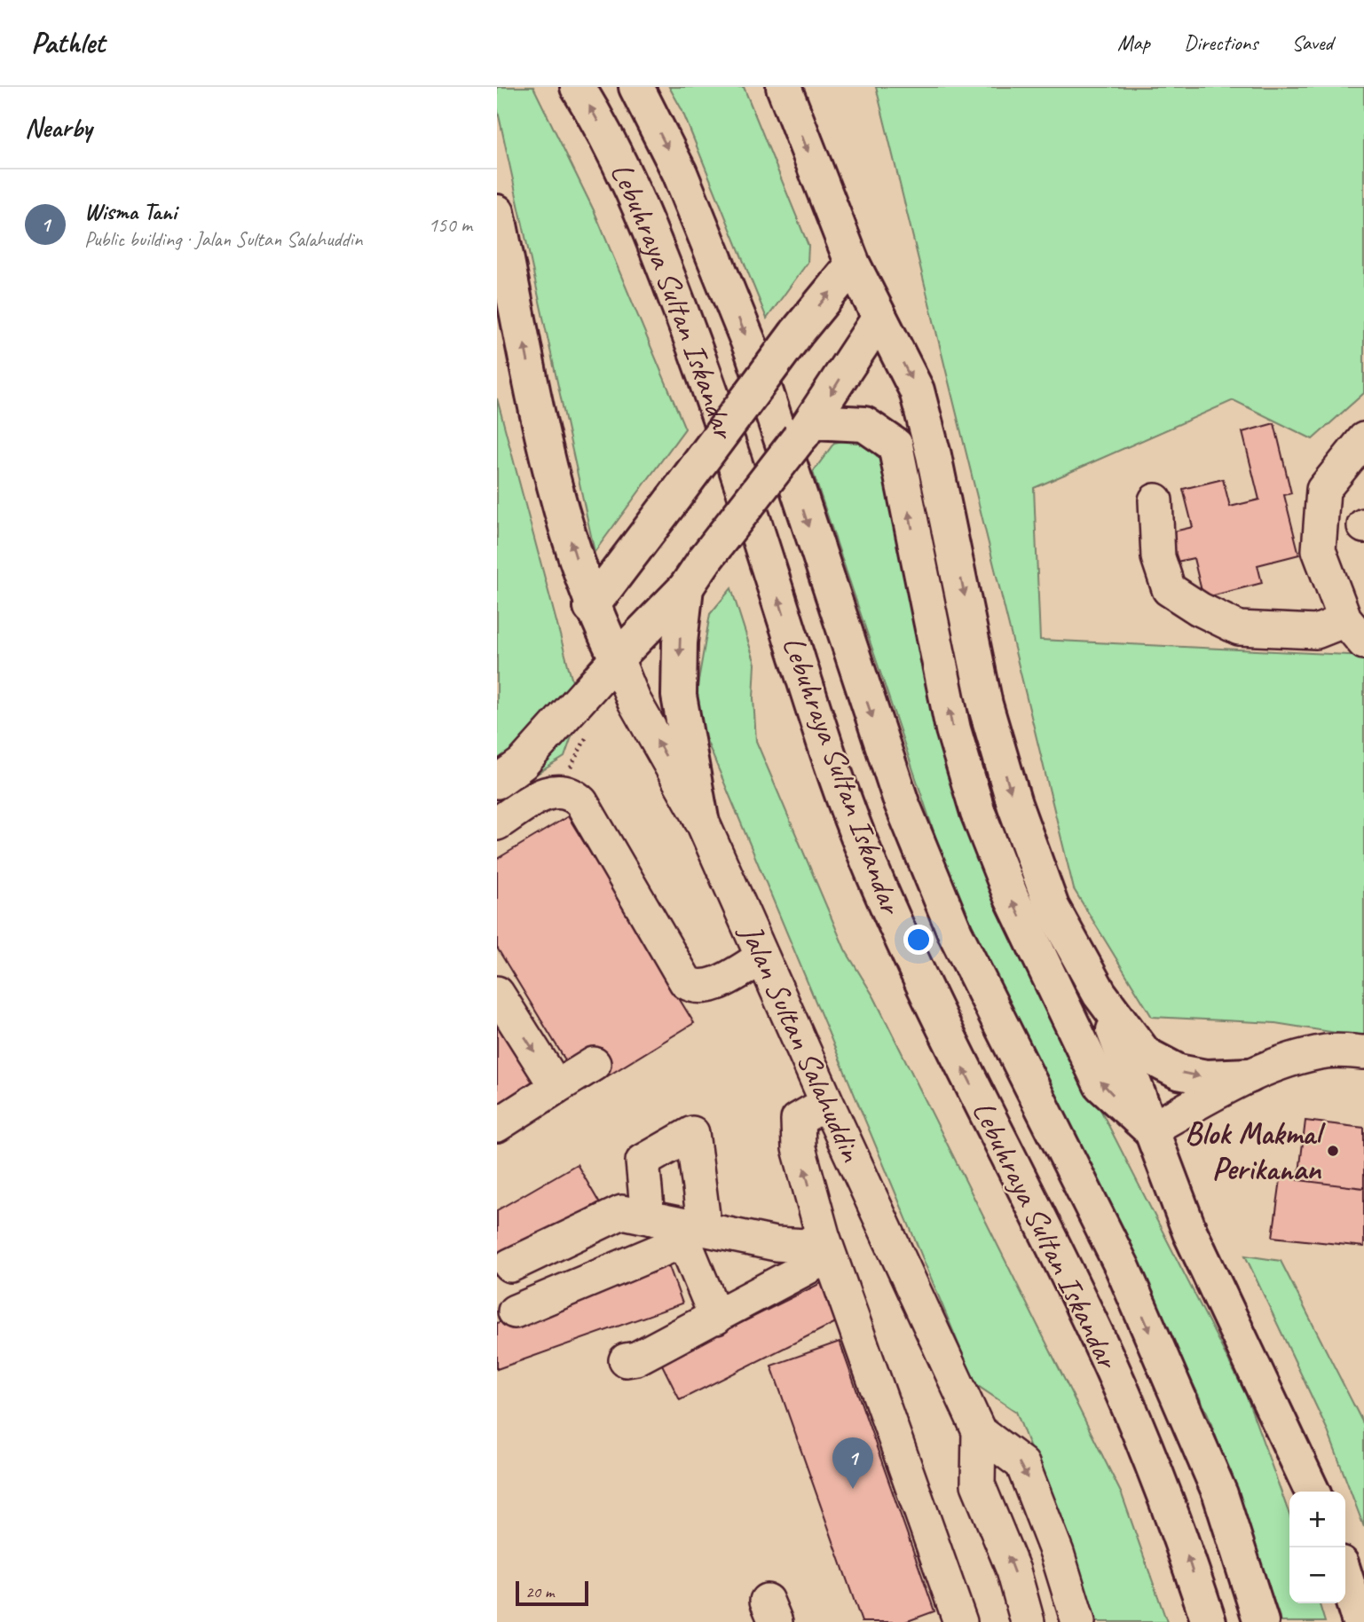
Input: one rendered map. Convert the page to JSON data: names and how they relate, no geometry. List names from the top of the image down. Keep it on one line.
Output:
{"streets":{"main road":["Lebuhraya Sultan Iskandar"],"street":["Jalan Sultan Salahuddin"]},"places":["Blok Makmal Perikanan"],"scale_bar":"20 m","page":{"header":"Pathlet","nav":["Map","Directions","Saved"],"heading":"Nearby","list":[{"mark":"1","name":"Wisma Tani","note":"Public building · Jalan Sultan Salahuddin","value":"150 m"}],"pins":"1","map_buttons":["+","−"],"scale":"20 m"}}
